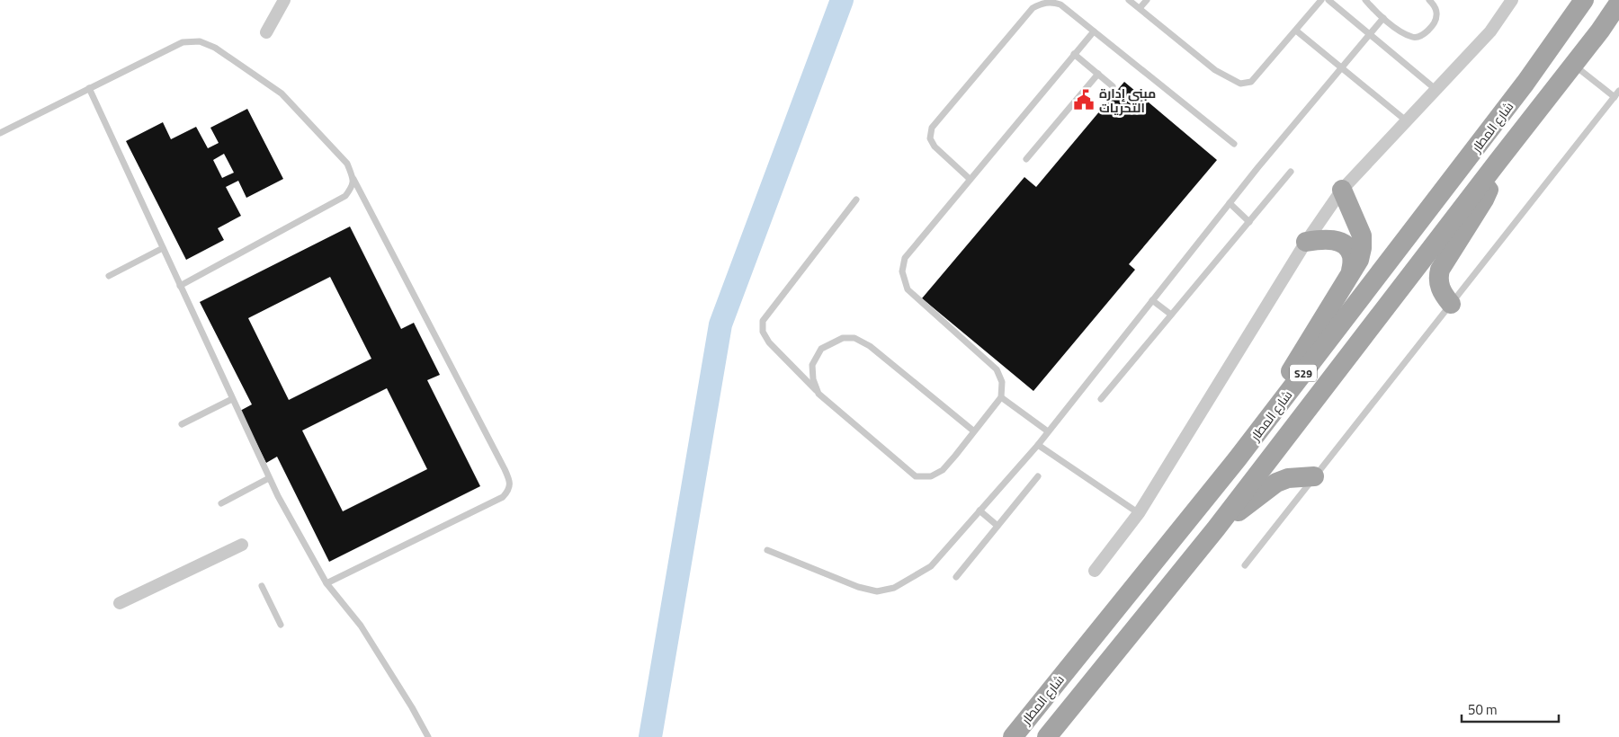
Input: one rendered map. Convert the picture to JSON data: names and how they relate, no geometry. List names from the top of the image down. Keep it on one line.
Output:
{"streets":{"main road":["شارع المطار","S29"]},"places":{"public building":["مبنى إدارة التحريات"]},"scale_bar":"50 m"}
